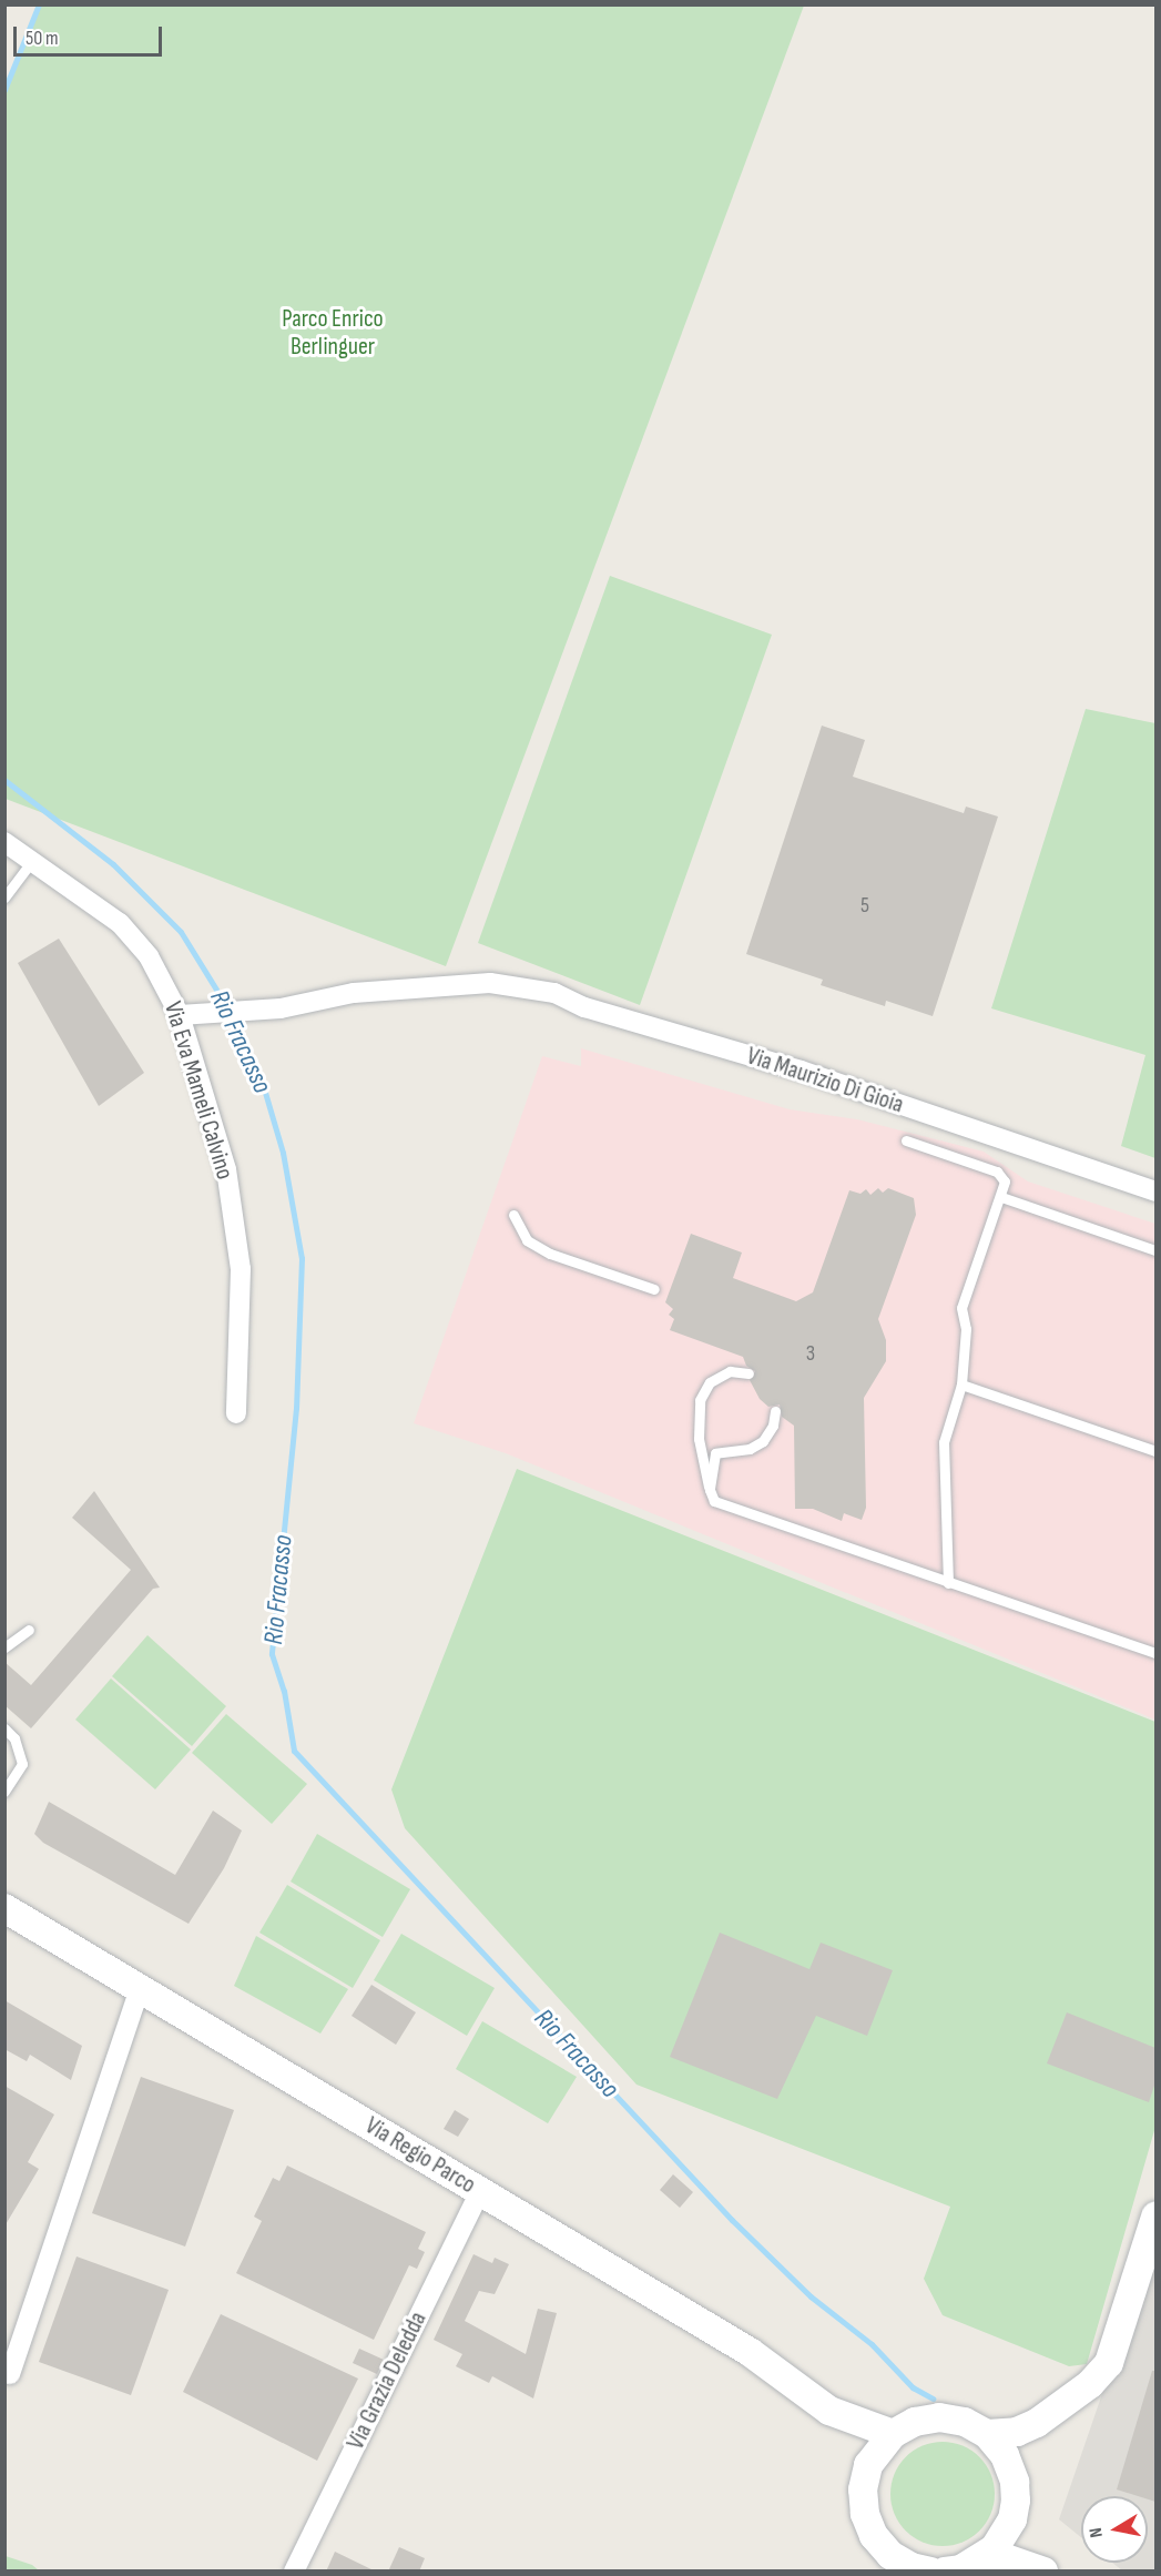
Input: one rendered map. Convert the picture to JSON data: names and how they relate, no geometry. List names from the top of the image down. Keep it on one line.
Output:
{"streets":{"street":["Via Maurizio Di Gioia","Via Eva Mameli Calvino","Via Regio Parco","Via Grazia Deledda"]},"crossings":[["Via Maurizio Di Gioia","Via Eva Mameli Calvino"],["Via Regio Parco","Via Grazia Deledda"]],"water":["Rio Fracasso"],"parks":["Parco Enrico Berlinguer"],"house_numbers":["5","3"],"scale_bar":"50 m","north":"left"}
